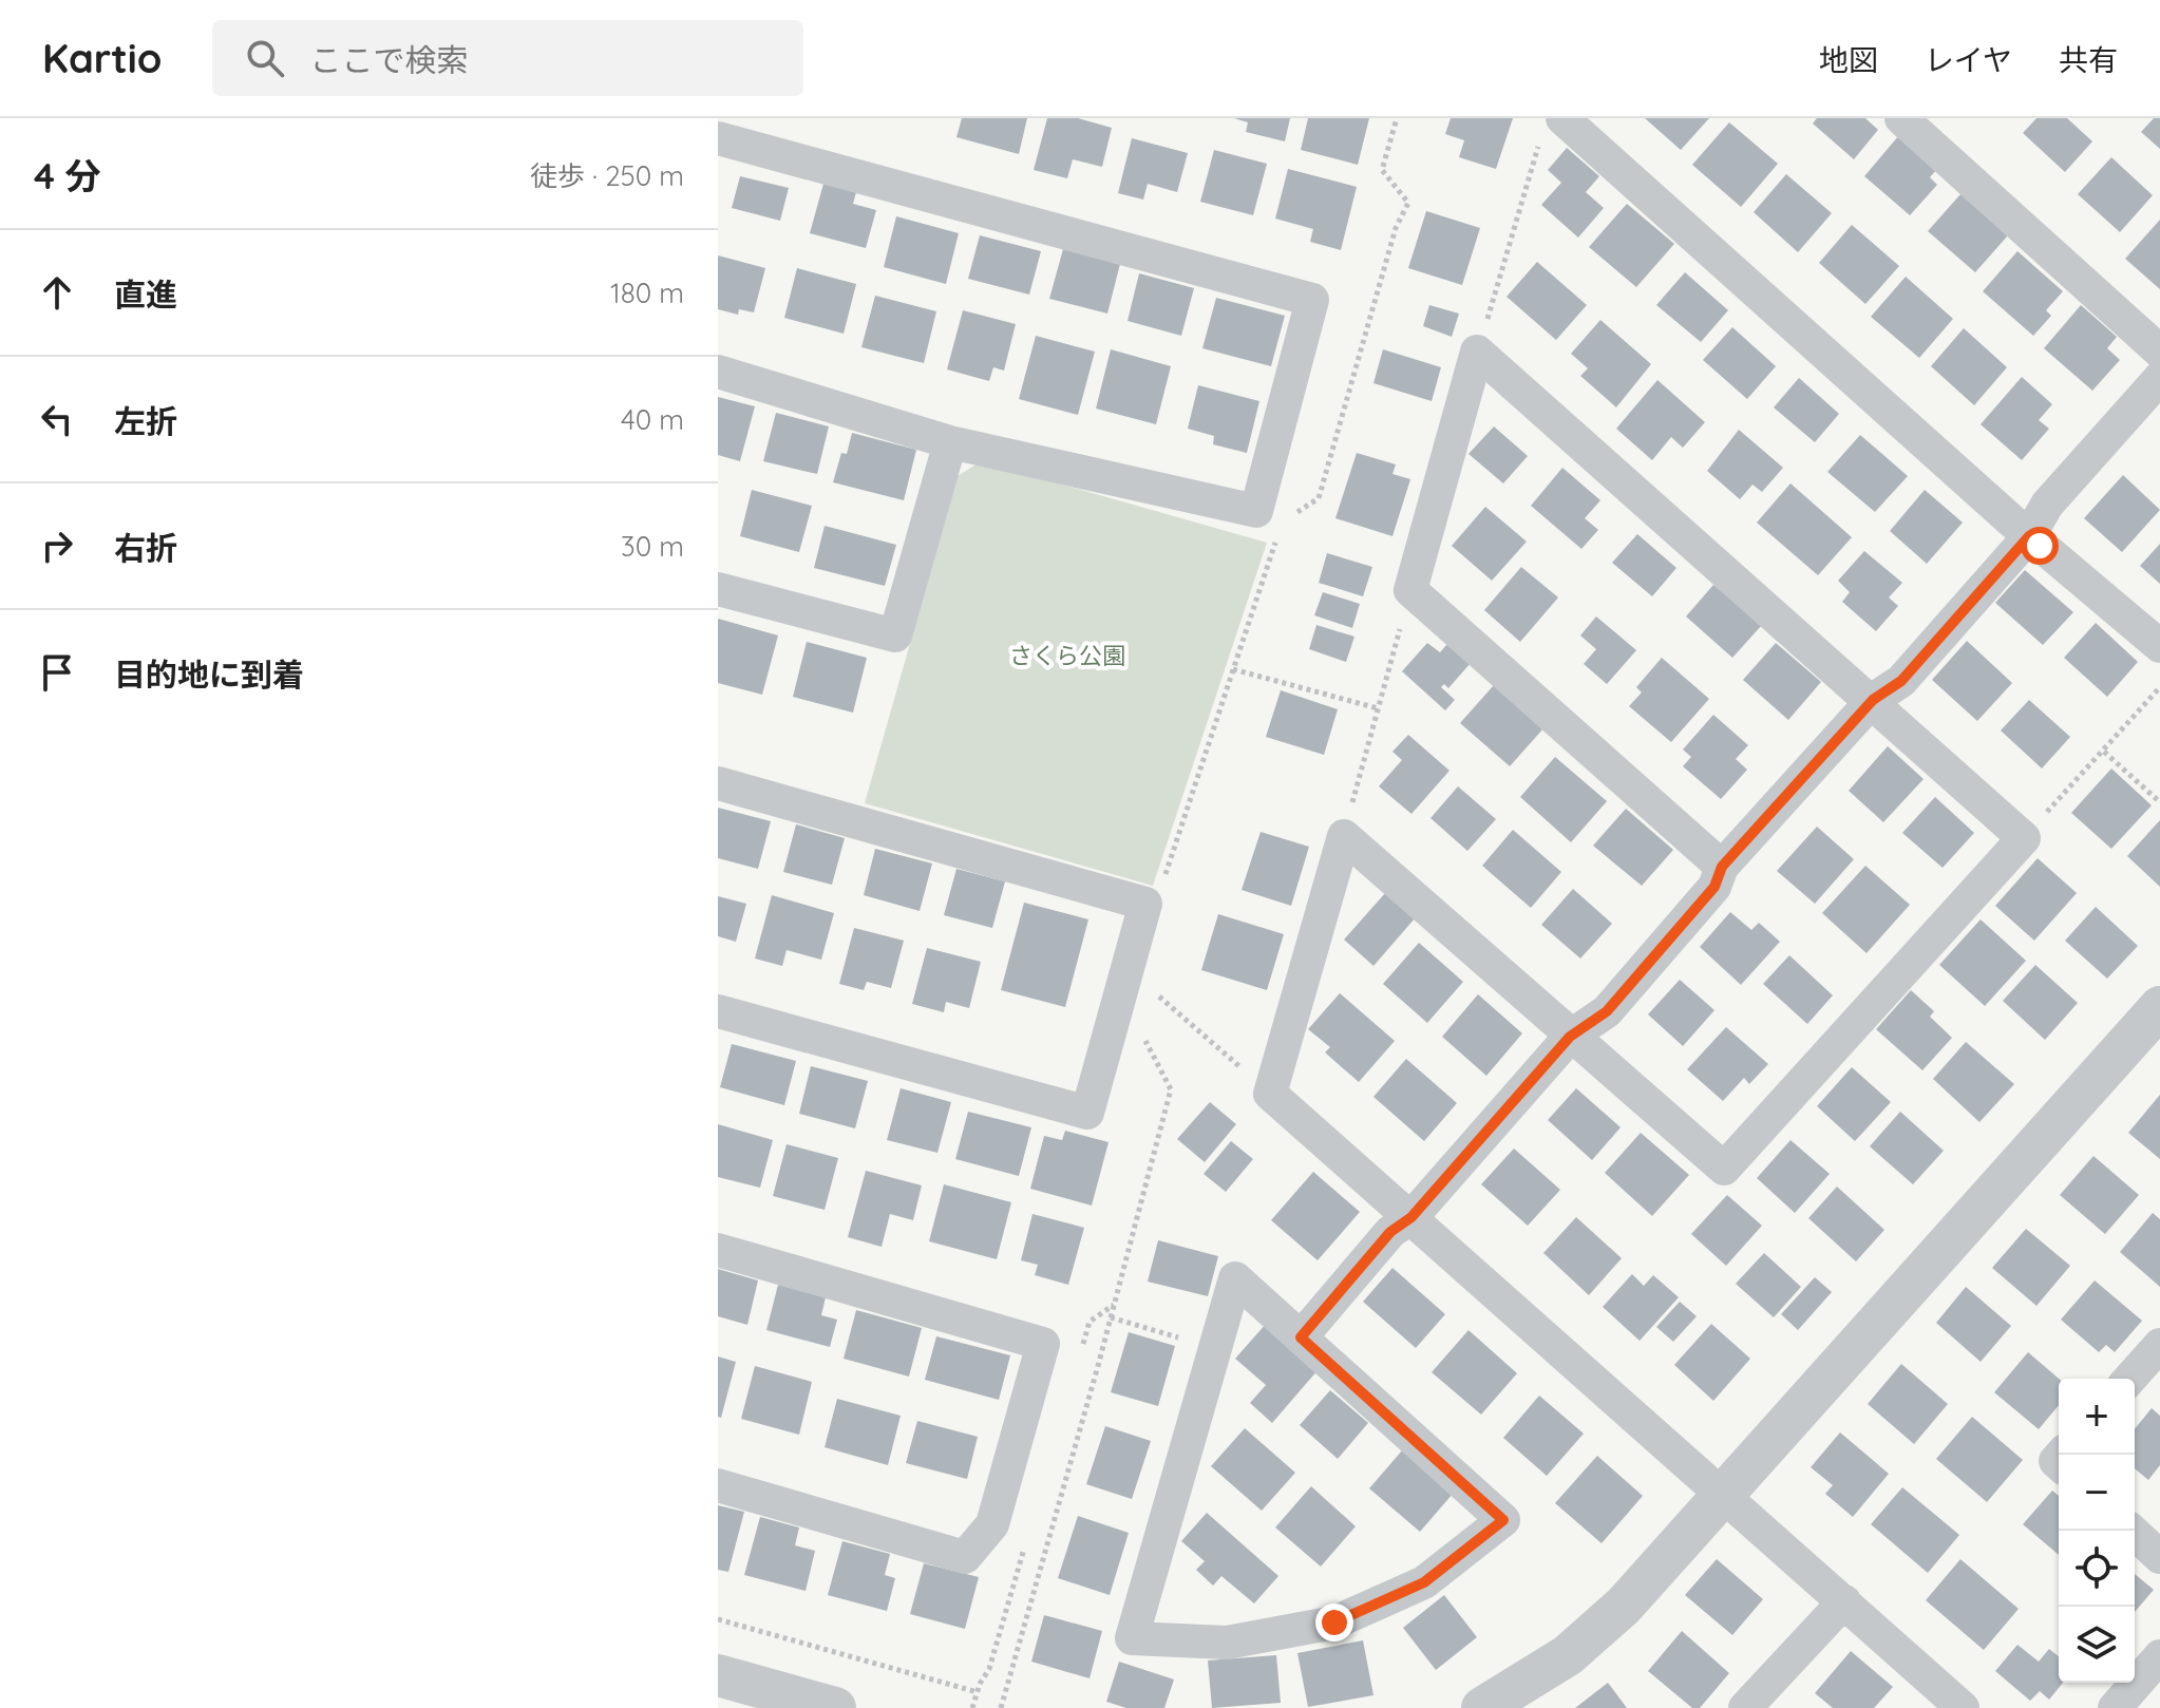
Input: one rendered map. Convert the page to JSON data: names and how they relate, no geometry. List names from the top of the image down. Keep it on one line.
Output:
{"parks":["さくら公園"],"page":{"header":"Kartio","search":"ここで検索","nav":["地図","レイヤ","共有"],"heading":["4 分","徒歩 · 250 m"],"list":[["直進","180 m"],["左折","40 m"],["右折","30 m"],"目的地に到着"],"map_buttons":["+","−"]}}
